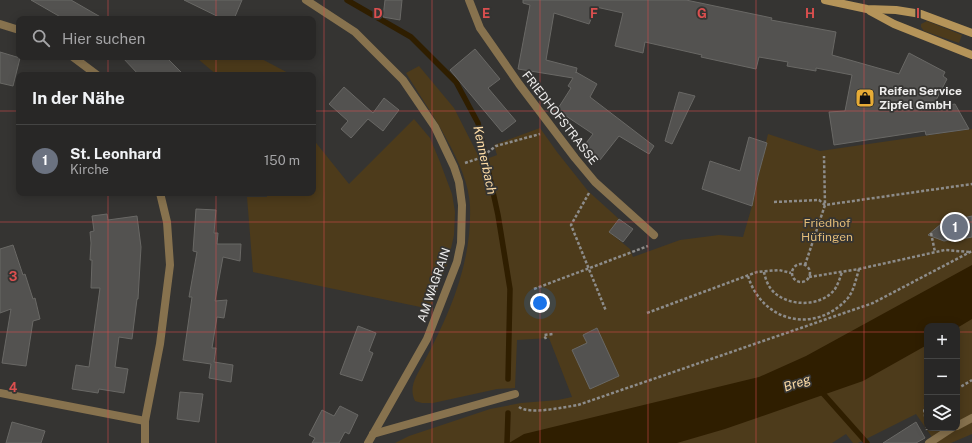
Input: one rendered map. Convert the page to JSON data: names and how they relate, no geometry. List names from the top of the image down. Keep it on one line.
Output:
{"streets":{"street":["FRIEDHOFSTRASSE","AM WAGRAIN"]},"water":["Kennerbach","Breg"],"parks":["Friedhof Hüfingen"],"places":{"shop":["Reifen Service Zipfel GmbH"]},"page":{"search":"Hier suchen","heading":"In der Nähe","list":[{"mark":"1","name":"St. Leonhard","note":"Kirche","value":"150 m"}],"pins":"1","map_buttons":["+","−"]},"grid":{"columns":["D","E","F","G","H","I"],"rows":["3","4"]}}
